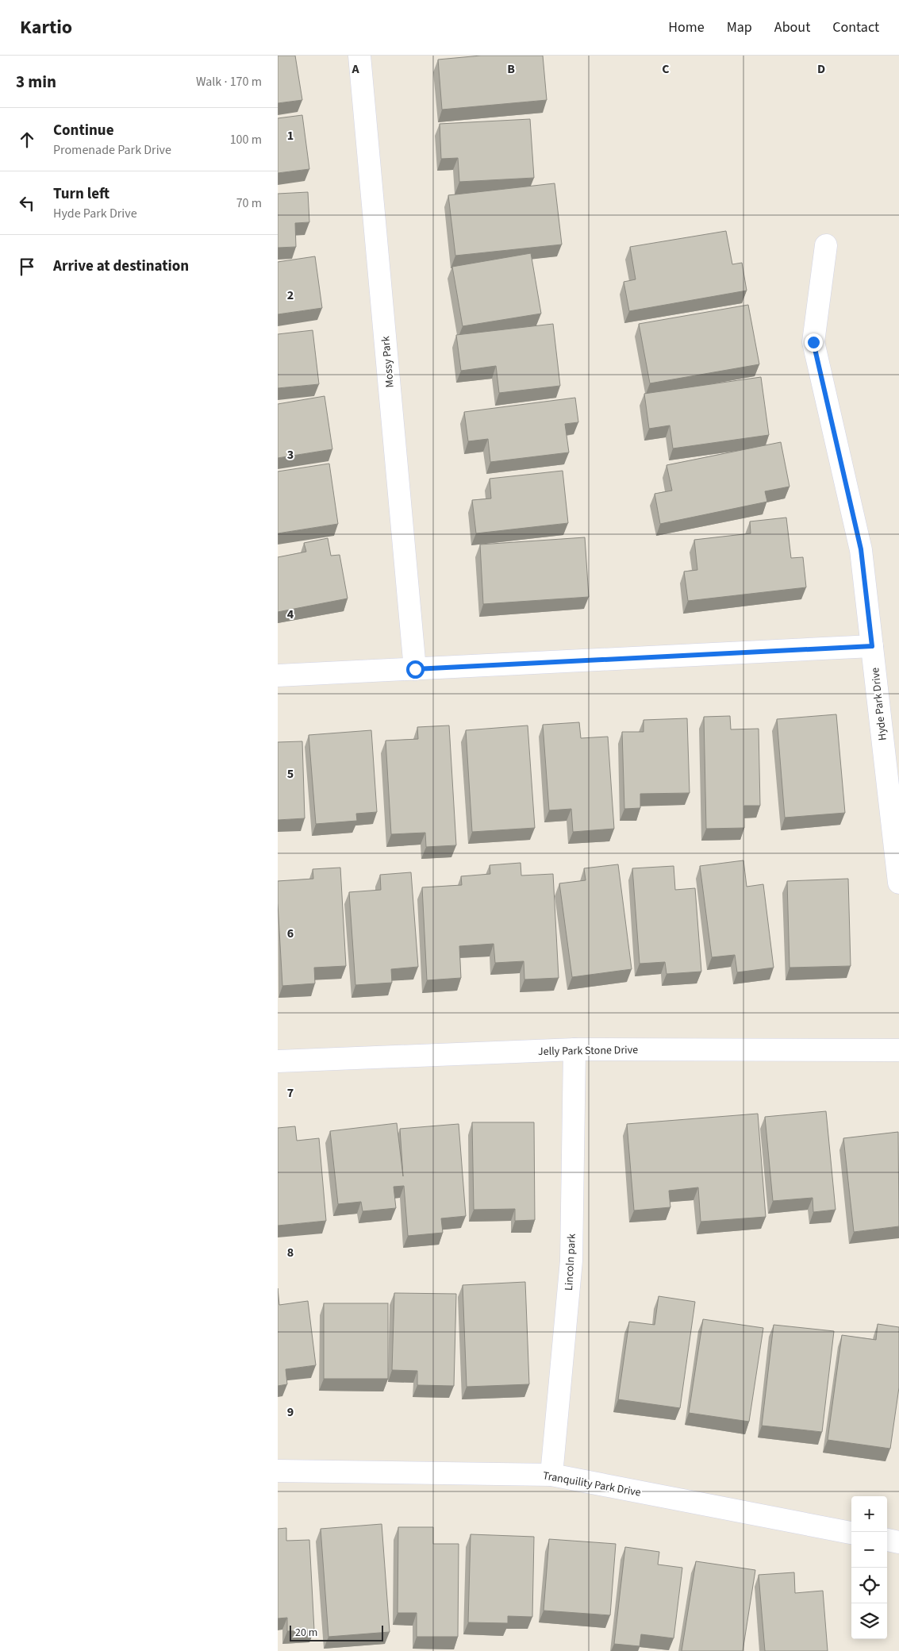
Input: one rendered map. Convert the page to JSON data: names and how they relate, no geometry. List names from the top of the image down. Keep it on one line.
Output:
{"streets":{"street":["Mossy Park","Hyde Park Drive","Jelly Park Stone Drive","Lincoln park","Tranquility Park Drive"]},"crossings":[["Jelly Park Stone Drive","Lincoln park"],["Lincoln park","Tranquility Park Drive"]],"scale_bar":"20 m","page":{"header":"Kartio","nav":["Home","Map","About","Contact"],"heading":["3 min","Walk · 170 m"],"list":[["Continue","Promenade Park Drive","100 m"],["Turn left","Hyde Park Drive","70 m"],"Arrive at destination"],"map_buttons":["+","−"],"scale":"20 m"},"grid":{"columns":["A","B","C","D"],"rows":["1","2","3","4","5","6","7","8","9"]}}
